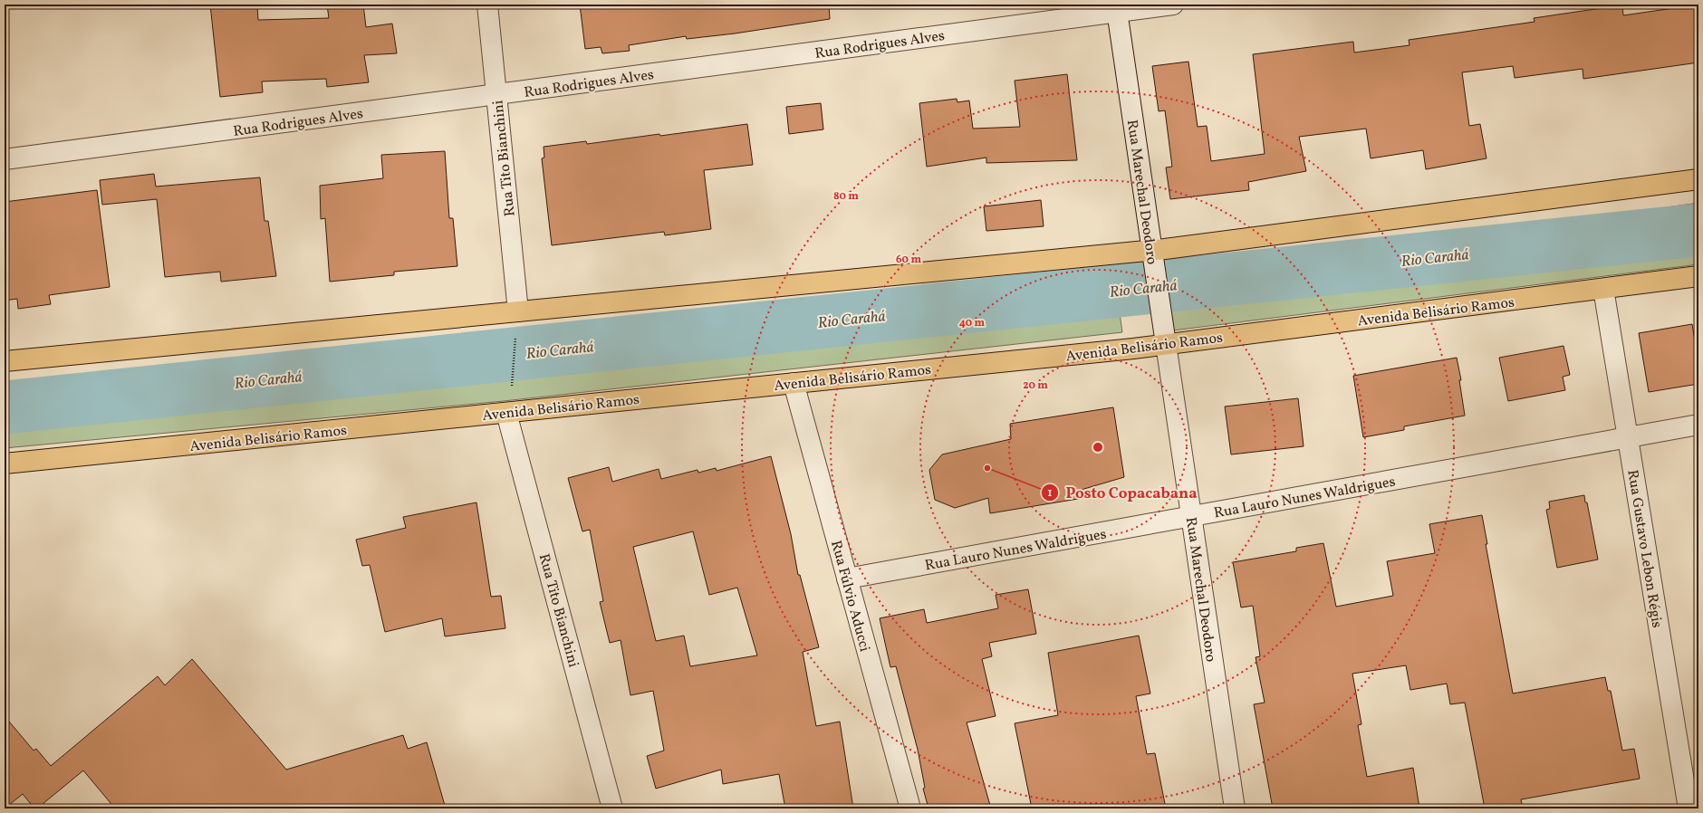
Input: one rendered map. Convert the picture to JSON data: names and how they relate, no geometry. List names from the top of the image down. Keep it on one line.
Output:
{"streets":{"main road":["Avenida Belisário Ramos"],"street":["Rua Rodrigues Alves","Rua Tito Bianchini","Rua Marechal Deodoro","Rua Lauro Nunes Waldrigues","Rua Gustavo Lebon Régis","Rua Fúlvio Aducci"]},"crossings":[["Rua Rodrigues Alves","Rua Tito Bianchini"],["Rua Rodrigues Alves","Rua Marechal Deodoro"],["Rua Tito Bianchini","Avenida Belisário Ramos"],["Rua Marechal Deodoro","Avenida Belisário Ramos"],["Rua Marechal Deodoro","Rua Lauro Nunes Waldrigues"],["Avenida Belisário Ramos","Rua Gustavo Lebon Régis"],["Avenida Belisário Ramos","Rua Fúlvio Aducci"],["Rua Lauro Nunes Waldrigues","Rua Gustavo Lebon Régis"],["Rua Lauro Nunes Waldrigues","Rua Fúlvio Aducci"]],"water":["Rio Carahá"],"places":["Posto Copacabana"],"rings":["80 m","60 m","40 m","20 m"]}
